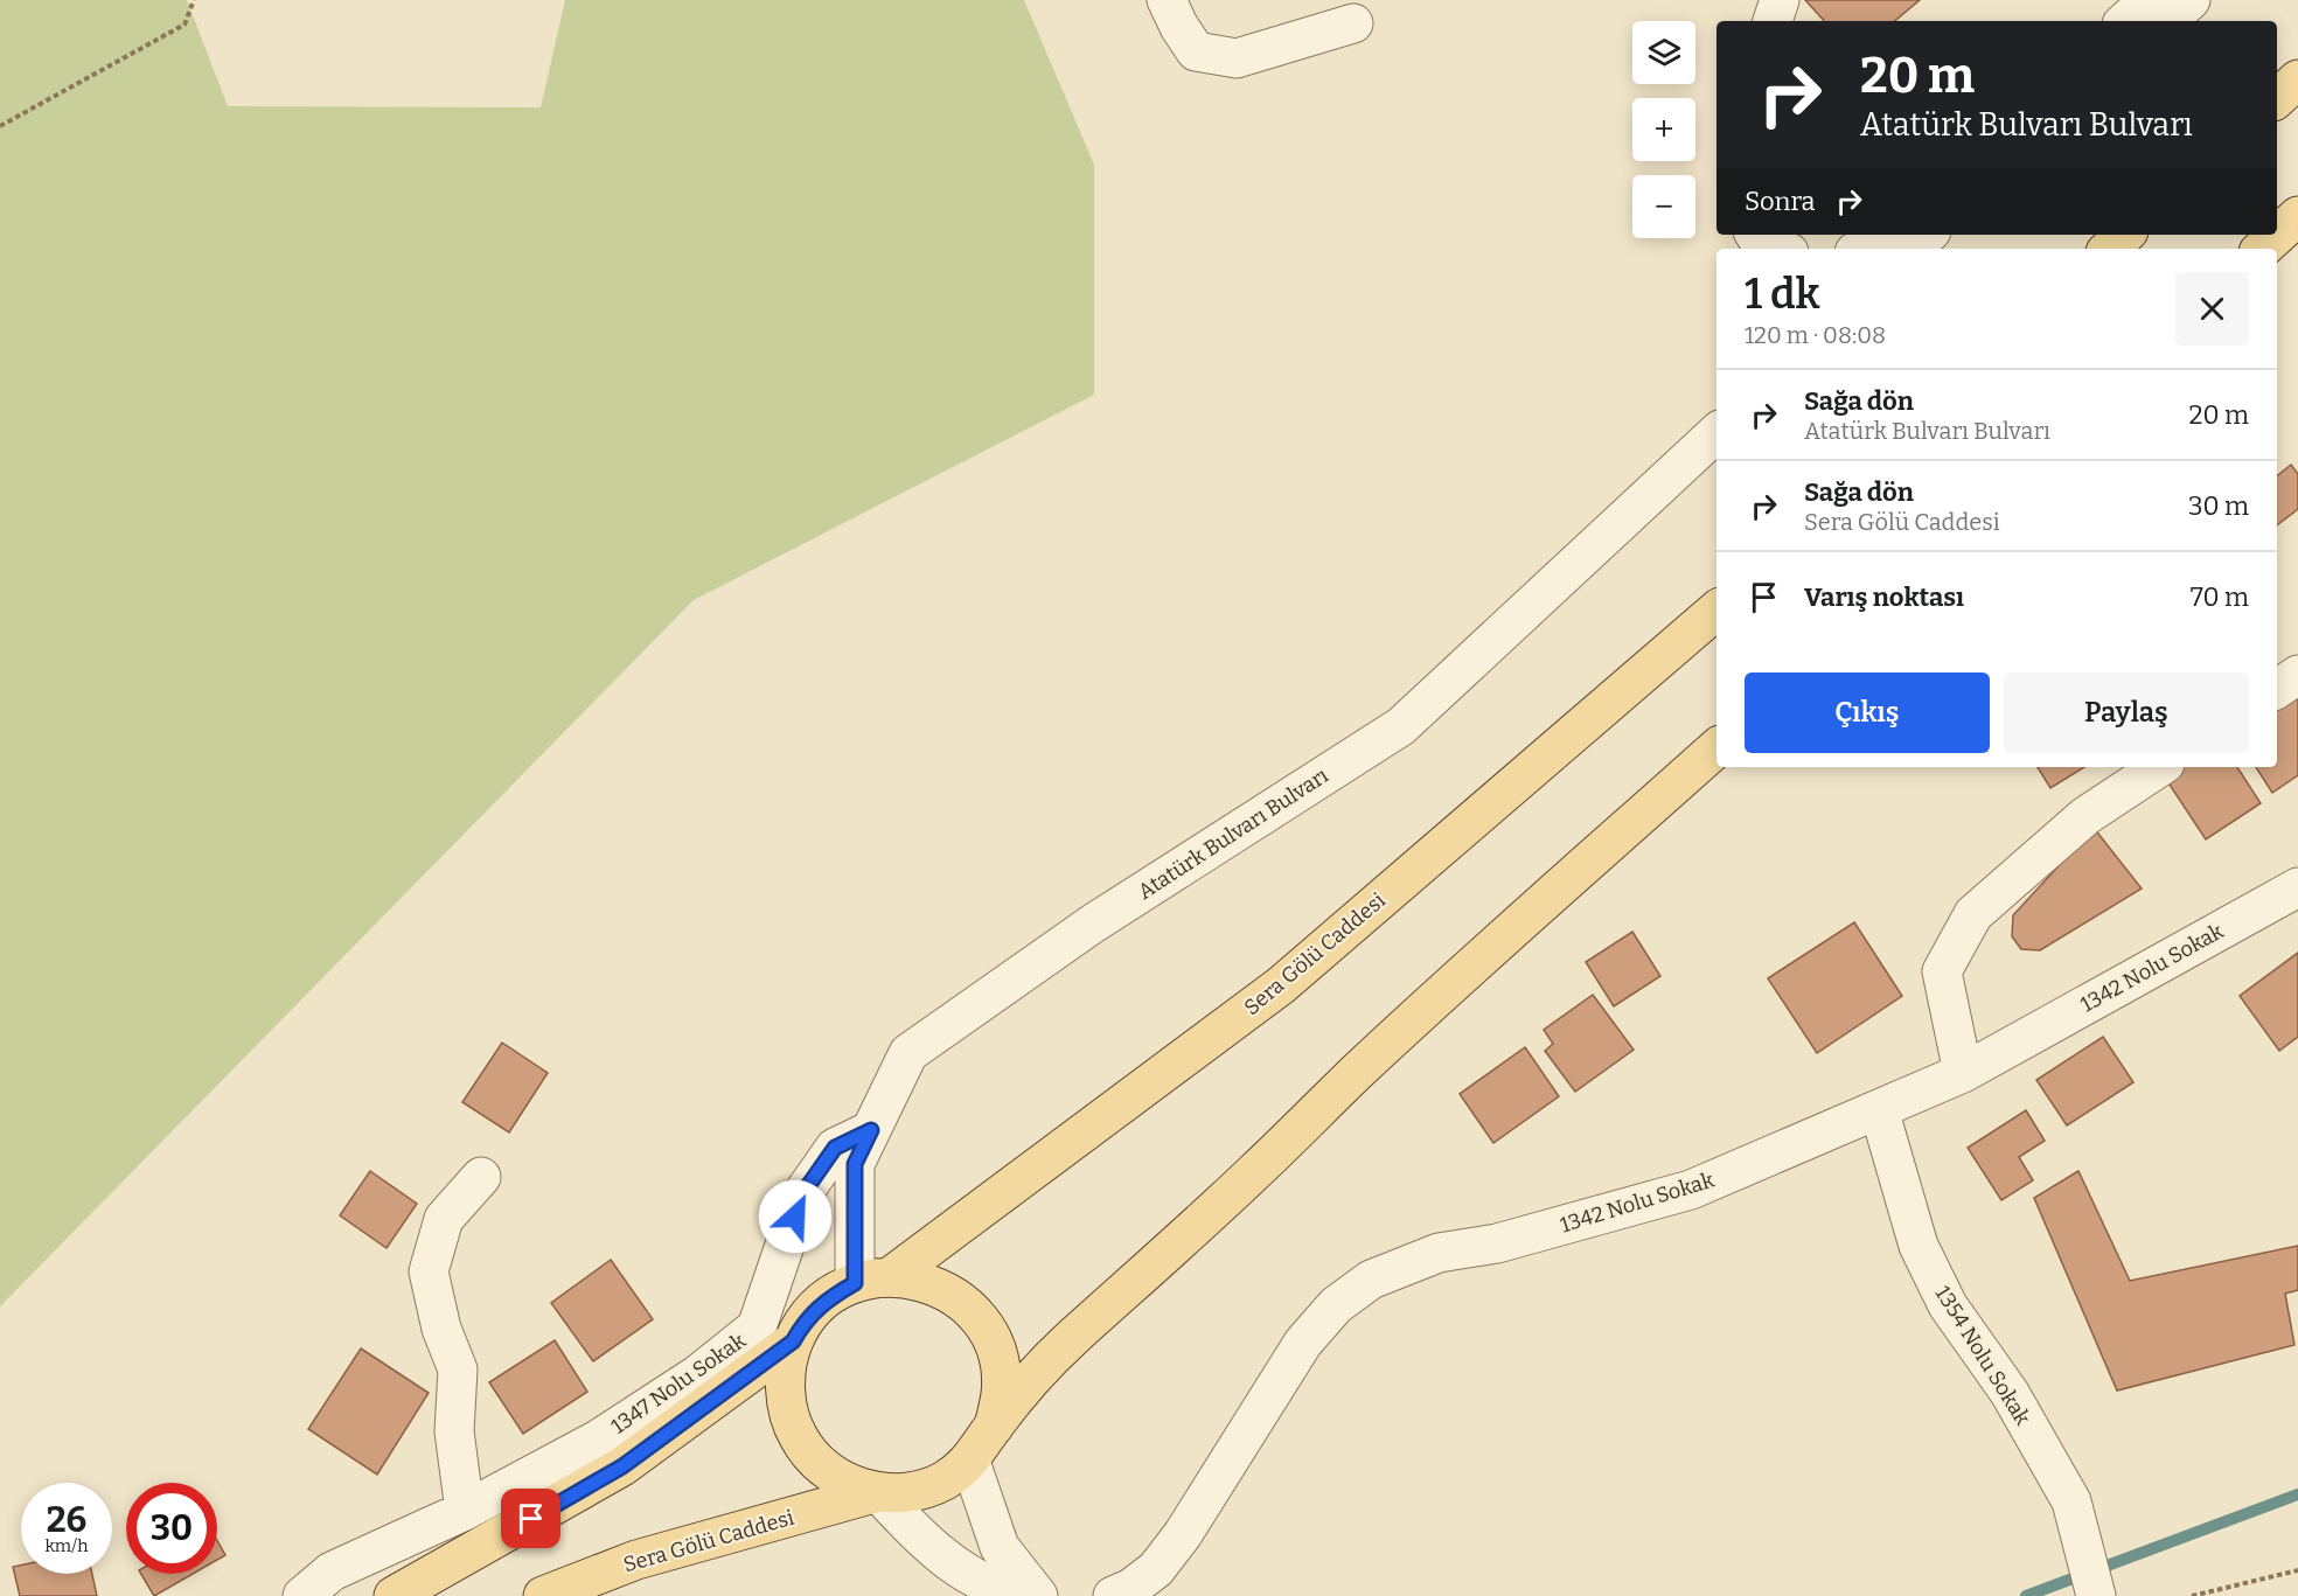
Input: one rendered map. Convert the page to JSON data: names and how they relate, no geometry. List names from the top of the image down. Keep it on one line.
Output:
{"streets":{"main road":["Sera Gölü Caddesi"],"street":["Atatürk Bulvarı Bulvarı","1342 Nolu Sokak","1354 Nolu Sokak","1347 Nolu Sokak"]},"crossings":[["Atatürk Bulvarı Bulvarı","Sera Gölü Caddesi"],["Atatürk Bulvarı Bulvarı","1347 Nolu Sokak"],["1342 Nolu Sokak","1354 Nolu Sokak"]],"page":{"map_buttons":["+","−"],"turn":["20 m","Atatürk Bulvarı Bulvarı"],"then":"Sonra","heading":["1 dk","120 m · 08:08"],"list":[{"name":"Sağa dön","note":"Atatürk Bulvarı Bulvarı","value":"20 m"},{"name":"Sağa dön","note":"Sera Gölü Caddesi","value":"30 m"},{"name":"Varış noktası","value":"70 m"}],"buttons":["Çıkış","Paylaş"],"speed":"26 km/h","limit":"30"}}
